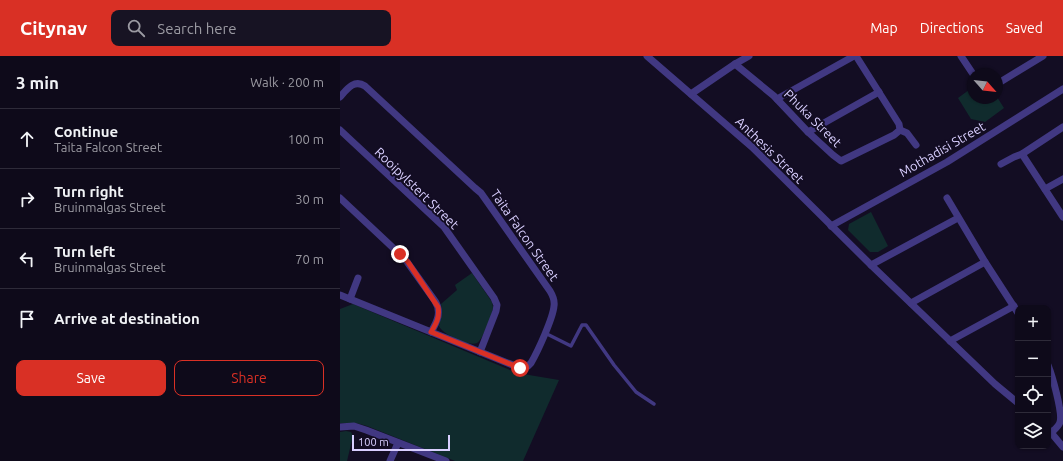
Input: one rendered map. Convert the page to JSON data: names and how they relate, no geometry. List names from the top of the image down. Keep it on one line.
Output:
{"streets":{"street":["Phuka Street","Mothadisi Street","Anthesis Street","Rooipylstert Street","Taita Falcon Street"]},"crossings":[["Mothadisi Street","Anthesis Street"],["Rooipylstert Street","Taita Falcon Street"]],"scale_bar":"100 m","north":"bottom right","page":{"header":"Citynav","search":"Search here","nav":["Map","Directions","Saved"],"heading":["3 min","Walk · 200 m"],"list":[["Continue","Taita Falcon Street","100 m"],["Turn right","Bruinmalgas Street","30 m"],["Turn left","Bruinmalgas Street","70 m"],"Arrive at destination"],"map_buttons":["+","−"],"buttons":["Save","Share"],"scale":"100 m"}}
